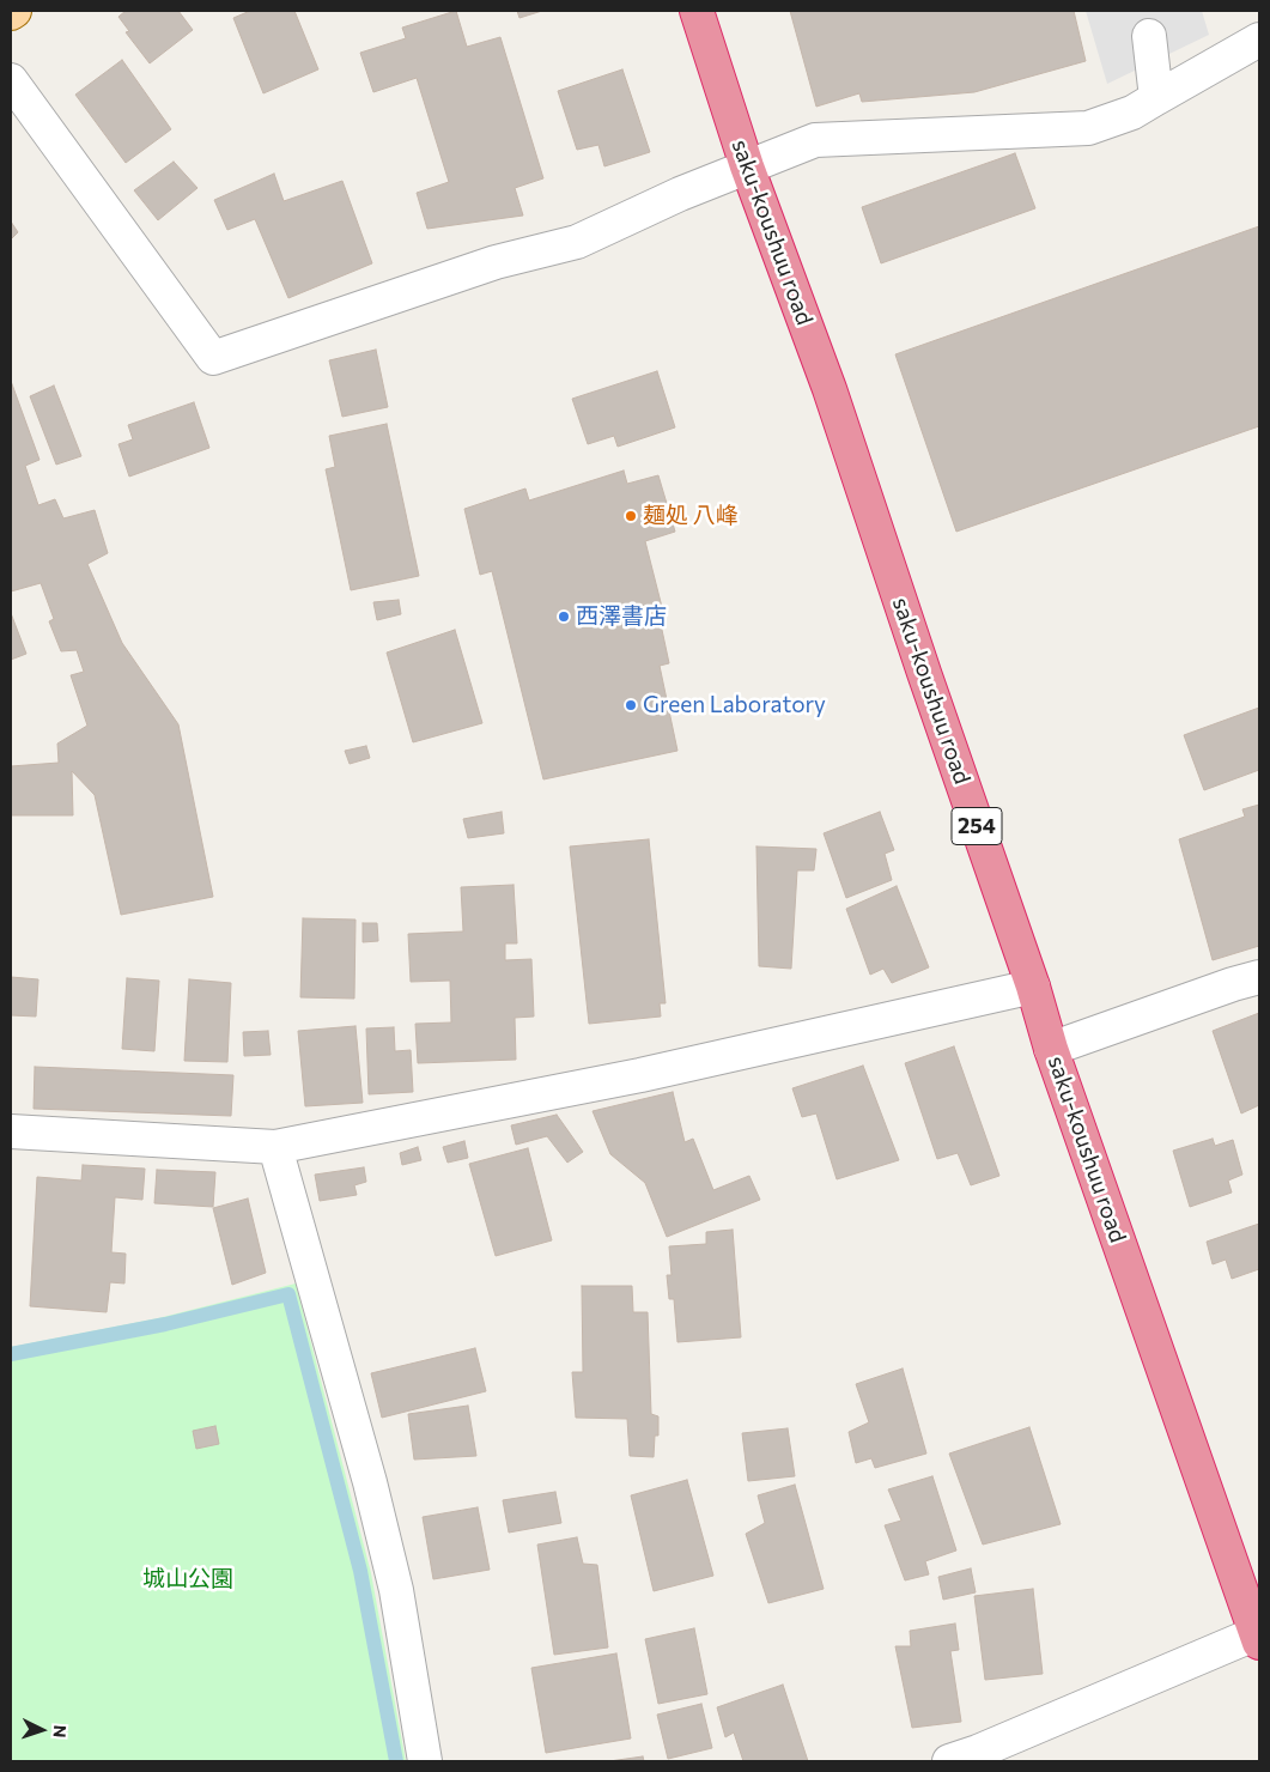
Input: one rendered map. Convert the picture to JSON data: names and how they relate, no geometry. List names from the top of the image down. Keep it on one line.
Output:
{"streets":{"highway":["saku-koushuu road","254"]},"parks":["城山公園"],"places":["麺処 八峰","西澤書店","Green Laboratory"],"north":"right"}
